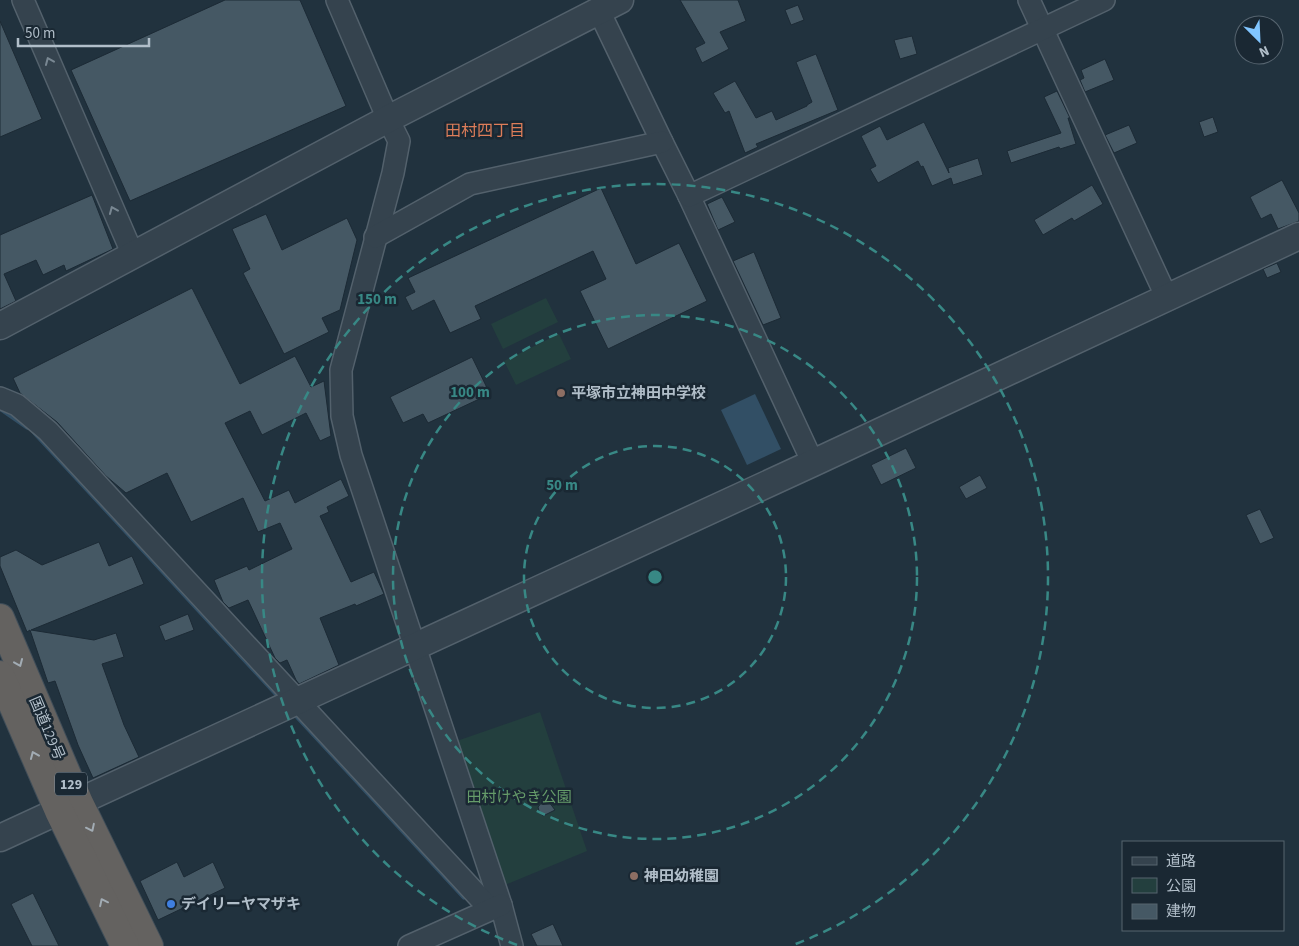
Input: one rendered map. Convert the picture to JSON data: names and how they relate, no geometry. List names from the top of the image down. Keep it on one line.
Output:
{"streets":{"highway":["国道129号","129"]},"districts":["田村四丁目"],"parks":["田村けやき公園"],"places":["平塚市立神田中学校","神田幼稚園","デイリーヤマザキ"],"legend":["道路","公園","建物"],"scale_bar":"50 m","north":"bottom right","rings":["150 m","100 m","50 m"]}
